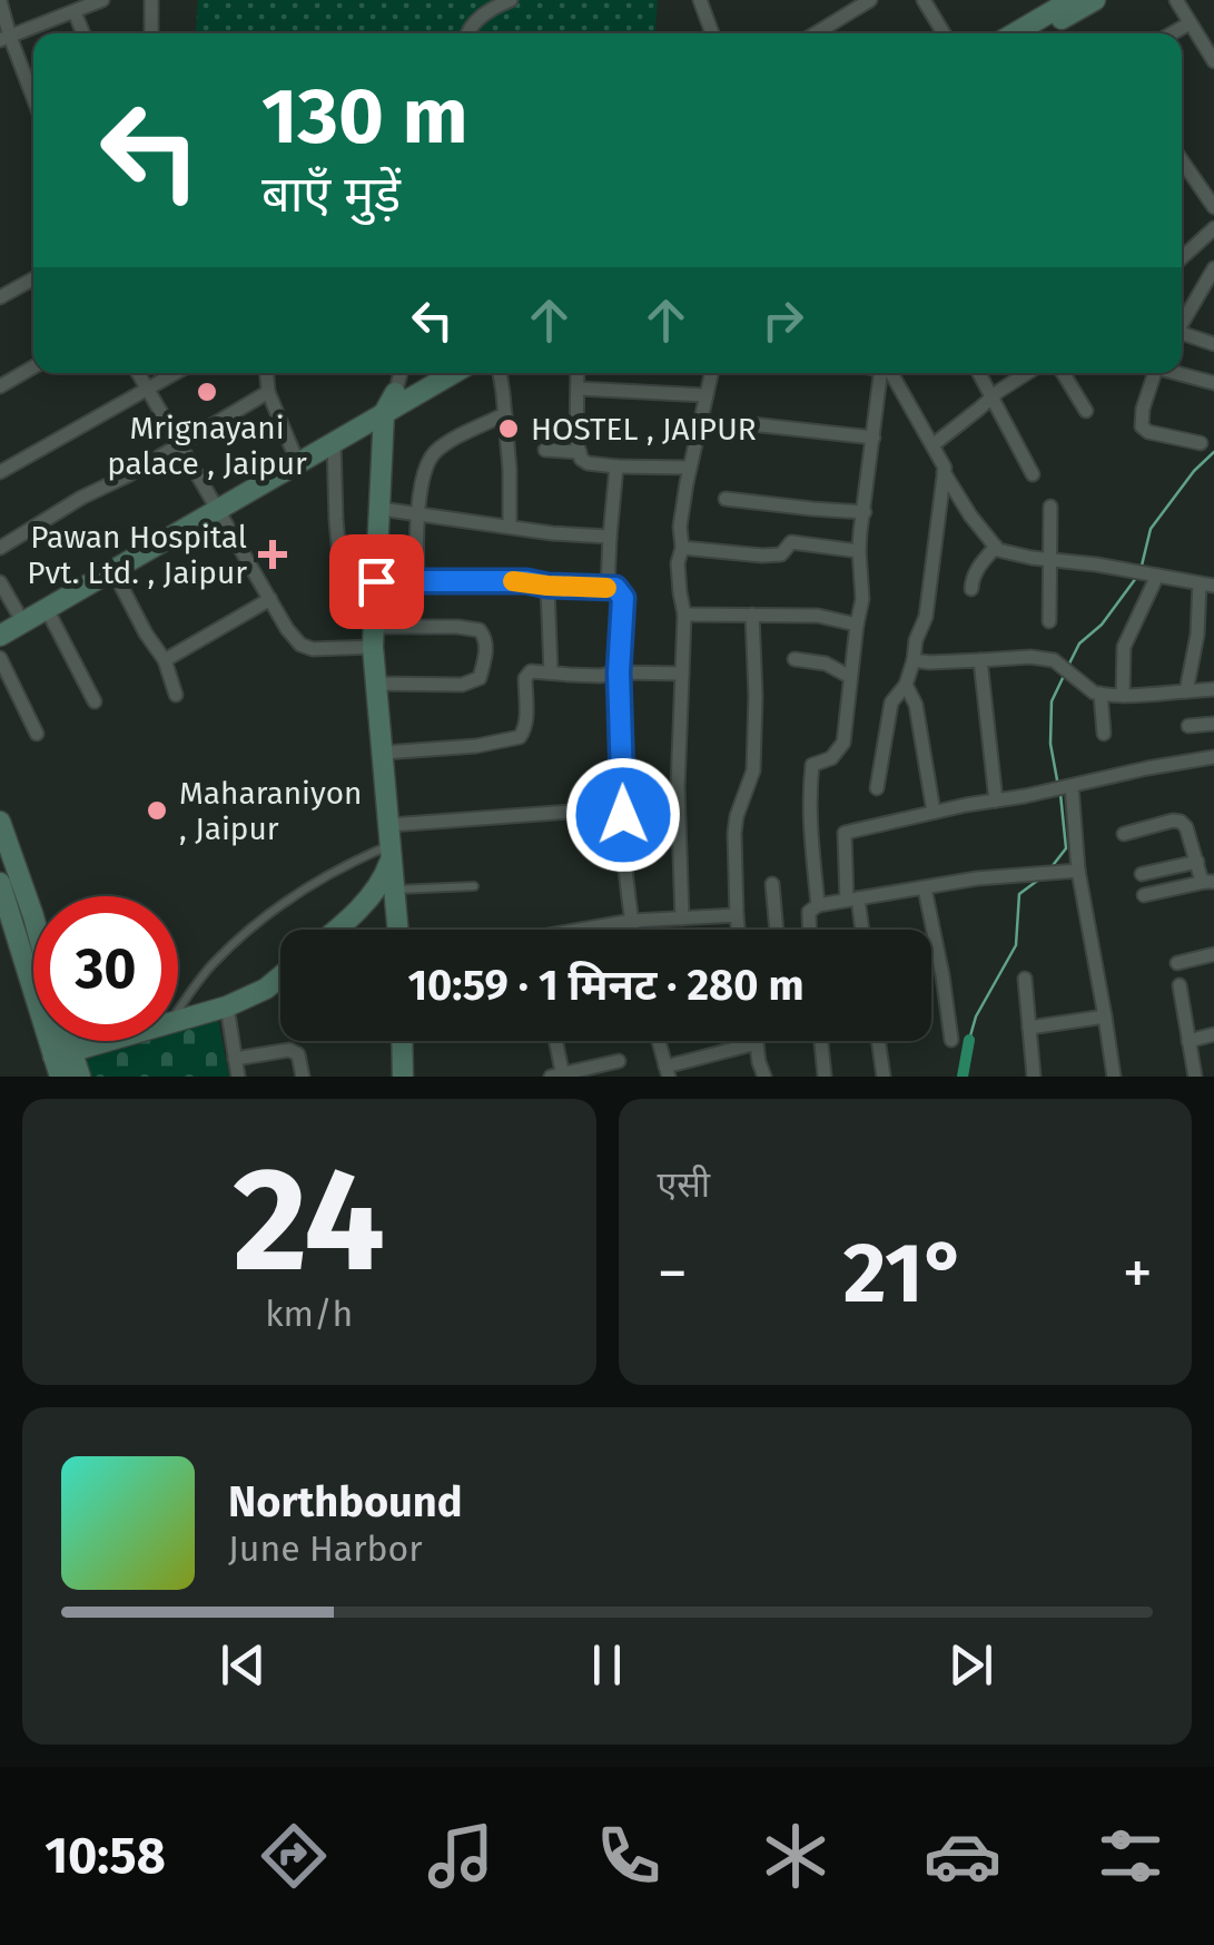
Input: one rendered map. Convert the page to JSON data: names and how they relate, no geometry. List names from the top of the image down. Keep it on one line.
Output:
{"places":{"other":["Mrignayani palace , Jaipur","HOSTEL , JAIPUR","Maharaniyon , Jaipur"],"health":["Pawan Hospital Pvt. Ltd. , Jaipur"]},"page":{"turn":["130 m","बाएँ मुड़ें"],"limit":"30","trip":"10:59 · 1 मिनट · 280 m","tile":[["24","km/h"],"एसी"],"heat":["−","21°","+"],"song":["Northbound","June Harbor"],"tabs":"10:58"}}
